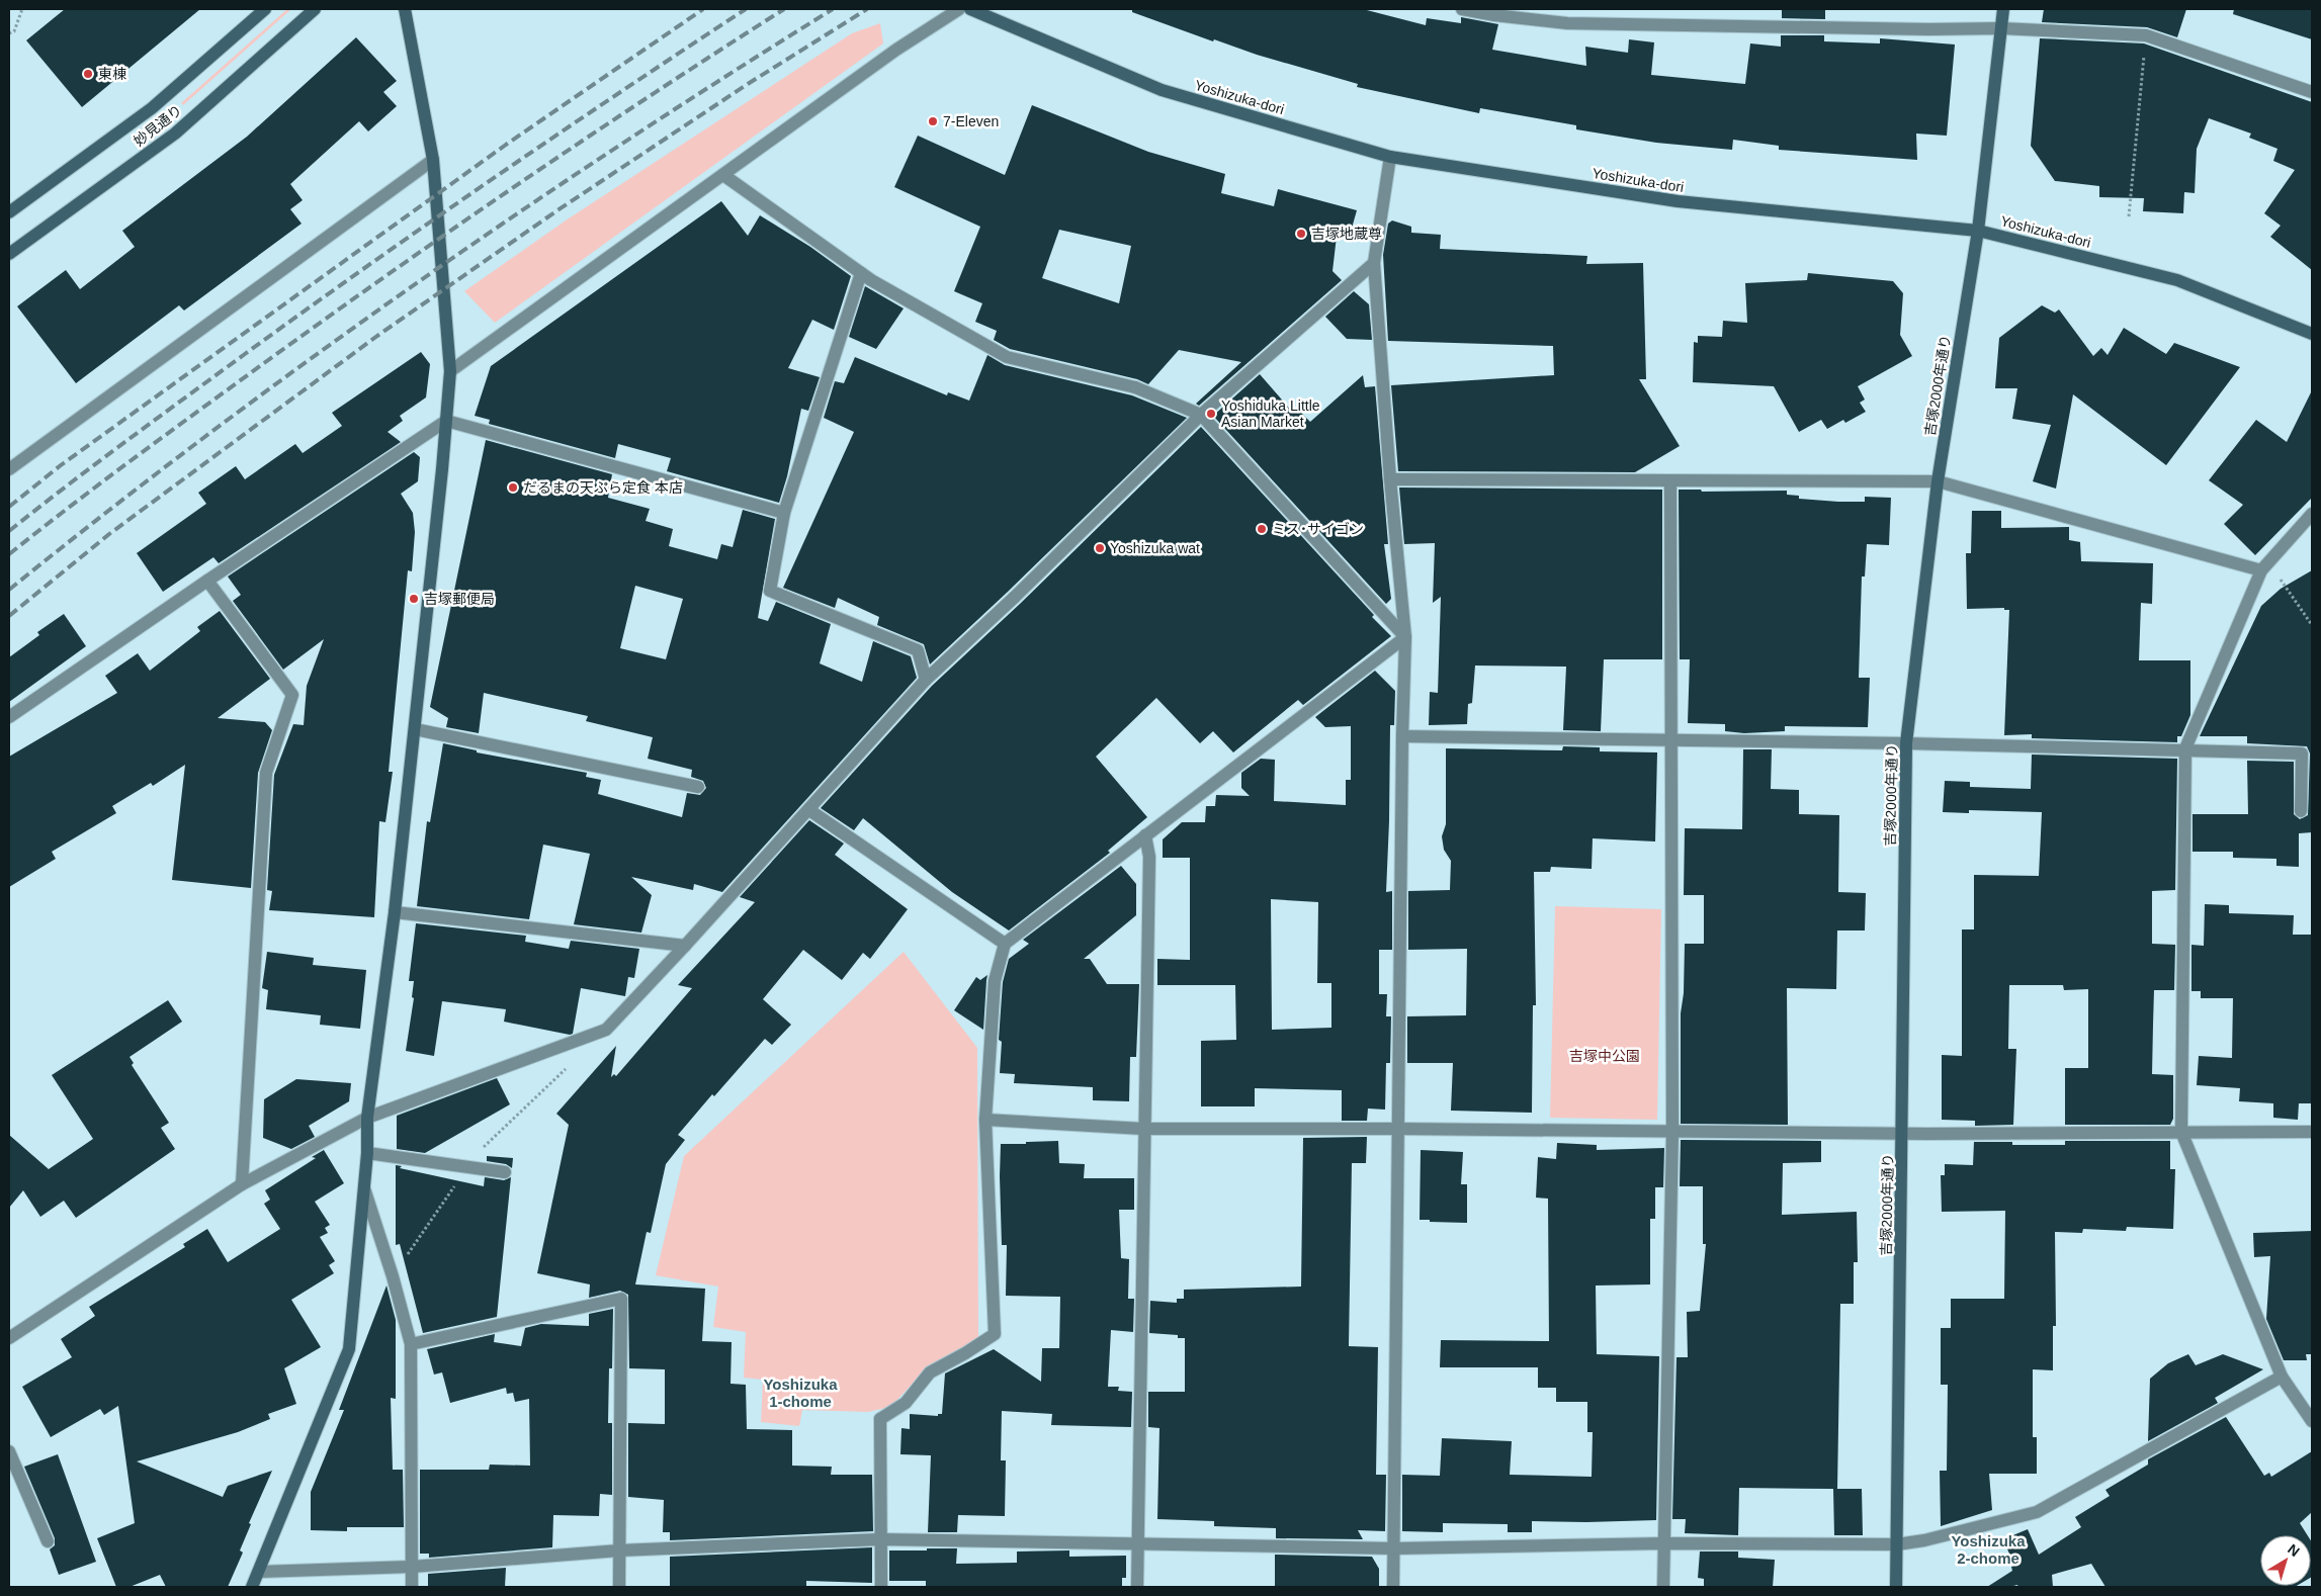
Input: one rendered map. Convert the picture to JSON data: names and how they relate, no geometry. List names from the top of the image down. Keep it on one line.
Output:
{"streets":{"street":["Yoshizuka-dori","妙見通り","吉塚2000年通り"]},"crossings":[["Yoshizuka-dori","吉塚2000年通り"]],"districts":["Yoshizuka 1-chome","Yoshizuka 2-chome"],"parks":["吉塚中公園"],"places":["東棟","7-Eleven","吉塚地蔵尊","Yoshiduka Little Asian Market","だるまの天ぷら定食 本店","ミス･サイゴン","Yoshizuka wat","吉塚郵便局"],"north":"top right"}
